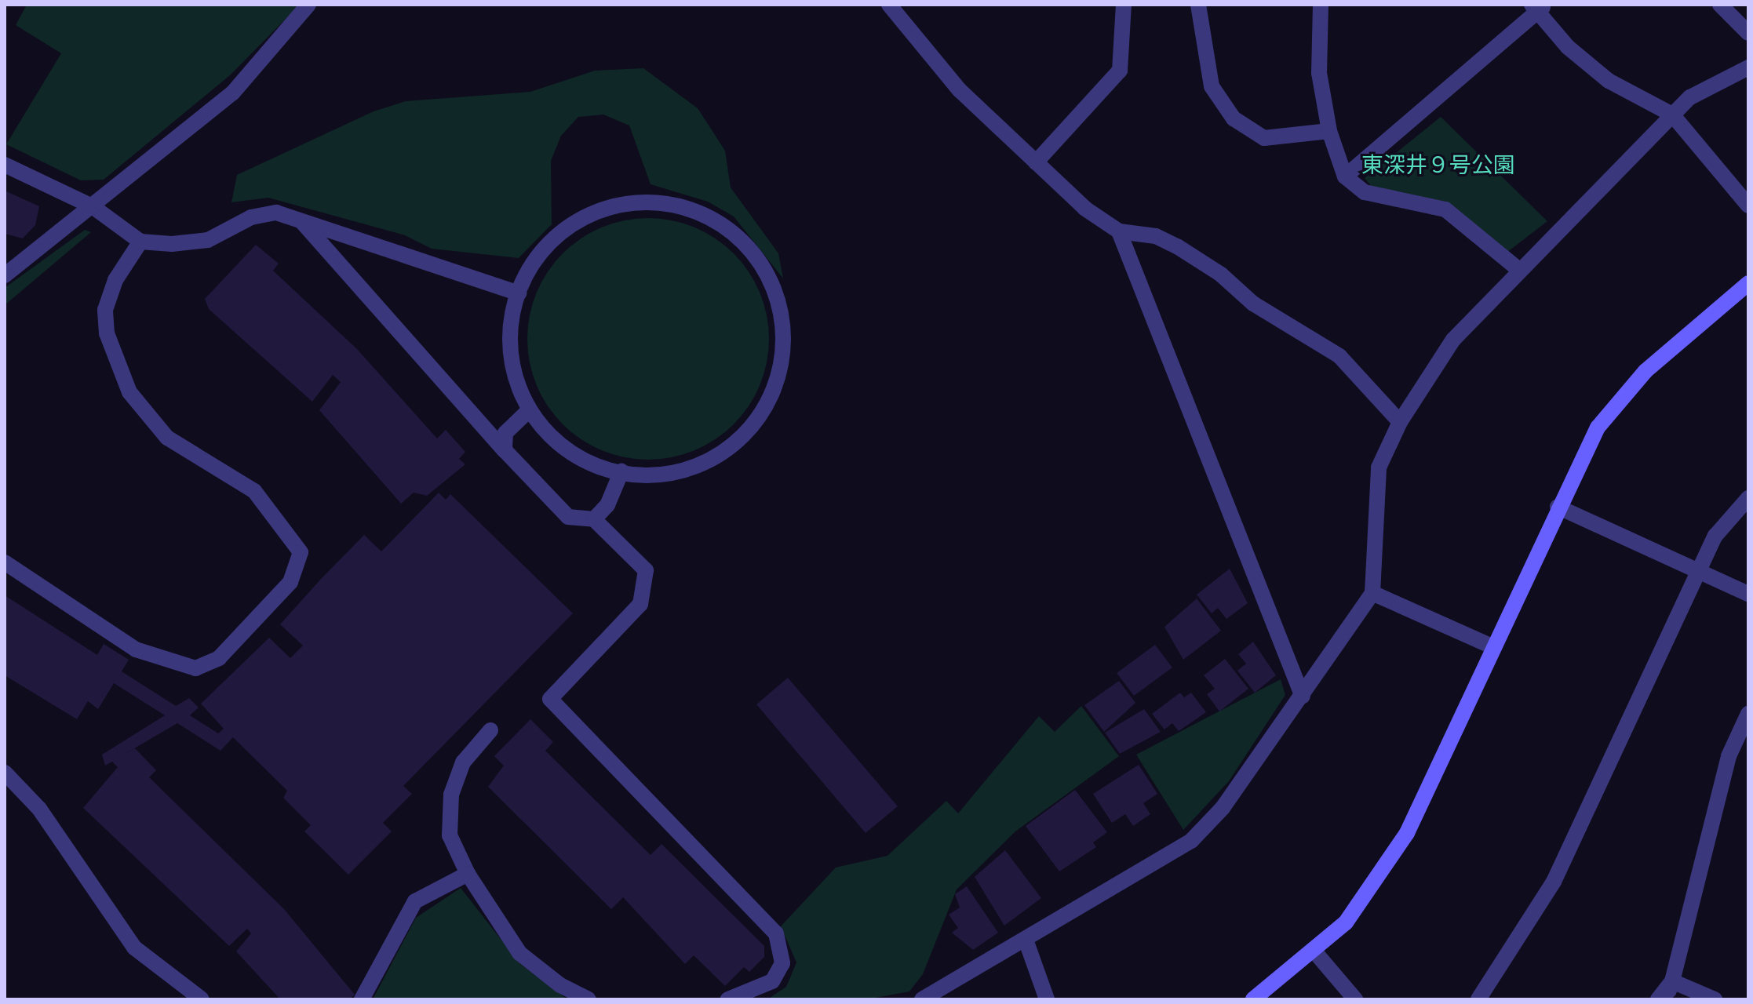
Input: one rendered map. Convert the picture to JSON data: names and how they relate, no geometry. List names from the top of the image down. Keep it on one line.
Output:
{"parks":["東深井９号公園"]}
